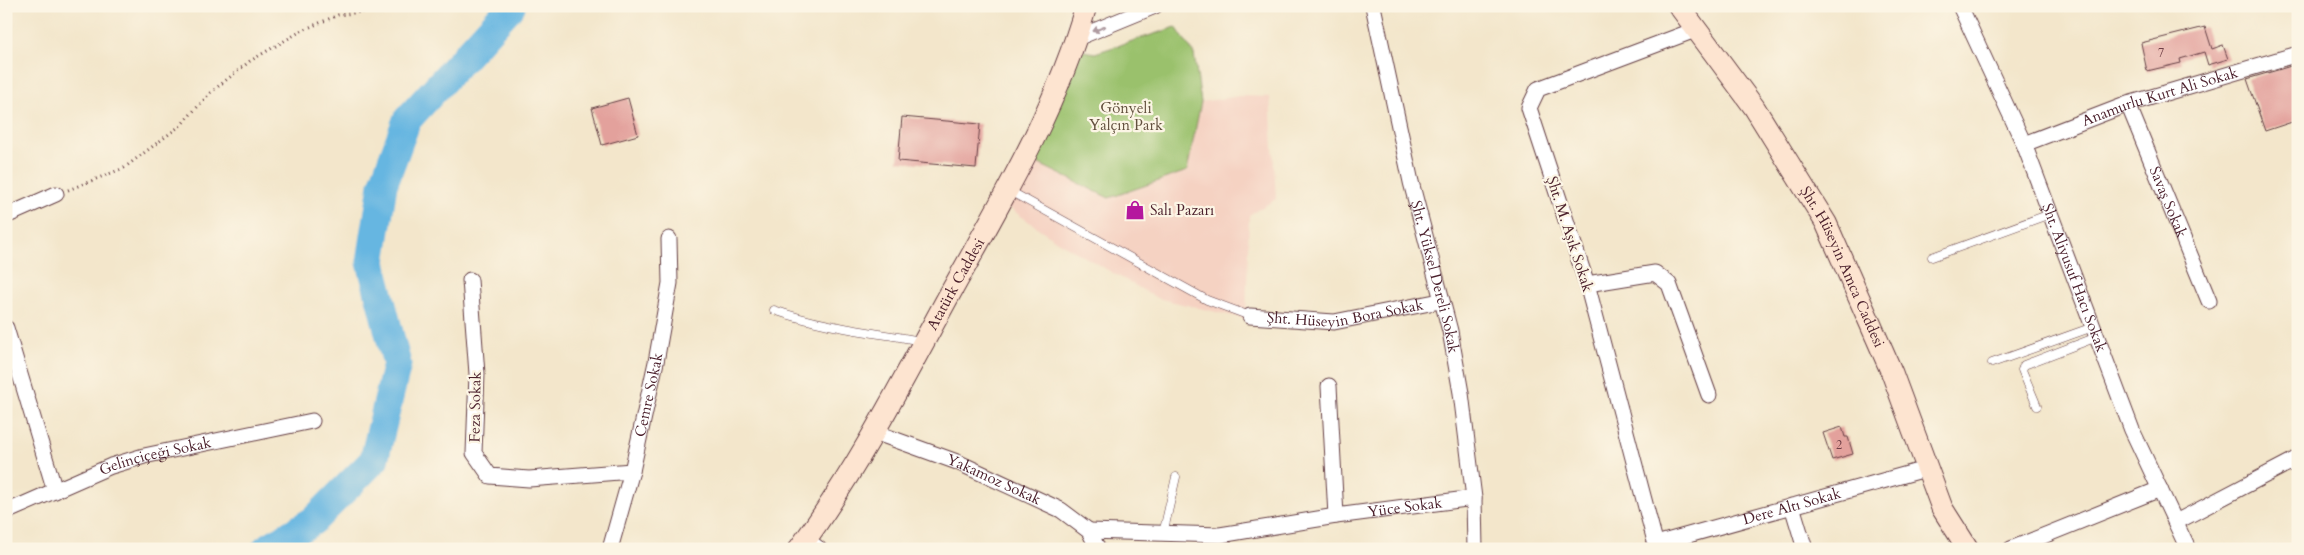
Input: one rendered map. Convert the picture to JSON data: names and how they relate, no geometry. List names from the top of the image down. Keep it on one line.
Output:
{"streets":{"street":["Anamurlu Kurt Ali Sokak","Savaş Sokak","Şht. M. Aşık Sokak","Şht. Hüseyin Amca Caddesi","Şht. Yüksel Dereli Sokak","Şht. Aliyusuf Hacı Sokak","Atatürk Caddesi","Şht. Hüseyin Bora Sokak","Cemre Sokak","Feza Sokak","Gelinçiçeği Sokak","Yakamoz Sokak","Yüce Sokak","Dere Altı Sokak"]},"crossings":[["Anamurlu Kurt Ali Sokak","Savaş Sokak"],["Anamurlu Kurt Ali Sokak","Şht. Aliyusuf Hacı Sokak"],["Şht. M. Aşık Sokak","Şht. Hüseyin Amca Caddesi"],["Şht. M. Aşık Sokak","Dere Altı Sokak"],["Şht. Hüseyin Amca Caddesi","Dere Altı Sokak"],["Şht. Yüksel Dereli Sokak","Şht. Hüseyin Bora Sokak"],["Şht. Yüksel Dereli Sokak","Yüce Sokak"],["Atatürk Caddesi","Yakamoz Sokak"],["Cemre Sokak","Feza Sokak"]],"parks":["Gönyeli Yalçın Park"],"places":{"shop":["Salı Pazarı"]},"house_numbers":["7","2"]}
